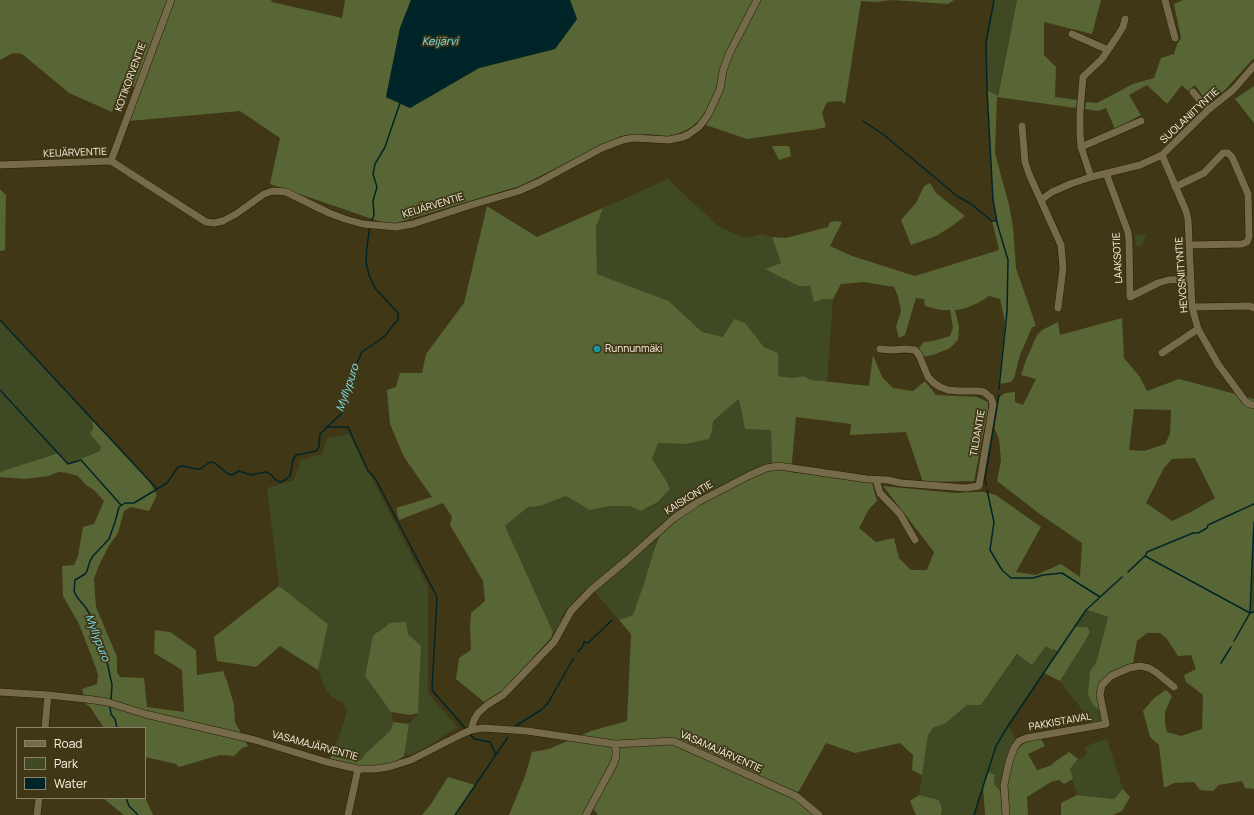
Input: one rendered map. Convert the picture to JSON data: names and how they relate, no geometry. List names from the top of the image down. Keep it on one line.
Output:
{"streets":{"street":["KOTIKORVENTIE","SUOLANIITYNTIE","KEIJÄRVENTIE","LAAKSOTIE","HEVOSNIITYNTIE","TILDANTIE","KAISKONTIE","PAKKISTAIVAL","VASAMAJÄRVENTIE"]},"crossings":[["KOTIKORVENTIE","KEIJÄRVENTIE"],["SUOLANIITYNTIE","LAAKSOTIE"],["SUOLANIITYNTIE","HEVOSNIITYNTIE"],["LAAKSOTIE","HEVOSNIITYNTIE"],["TILDANTIE","KAISKONTIE"],["KAISKONTIE","VASAMAJÄRVENTIE"]],"water":["Keijärvi","Myllypuro"],"places":["Runnunmäki"],"legend":["Road","Park","Water"]}
